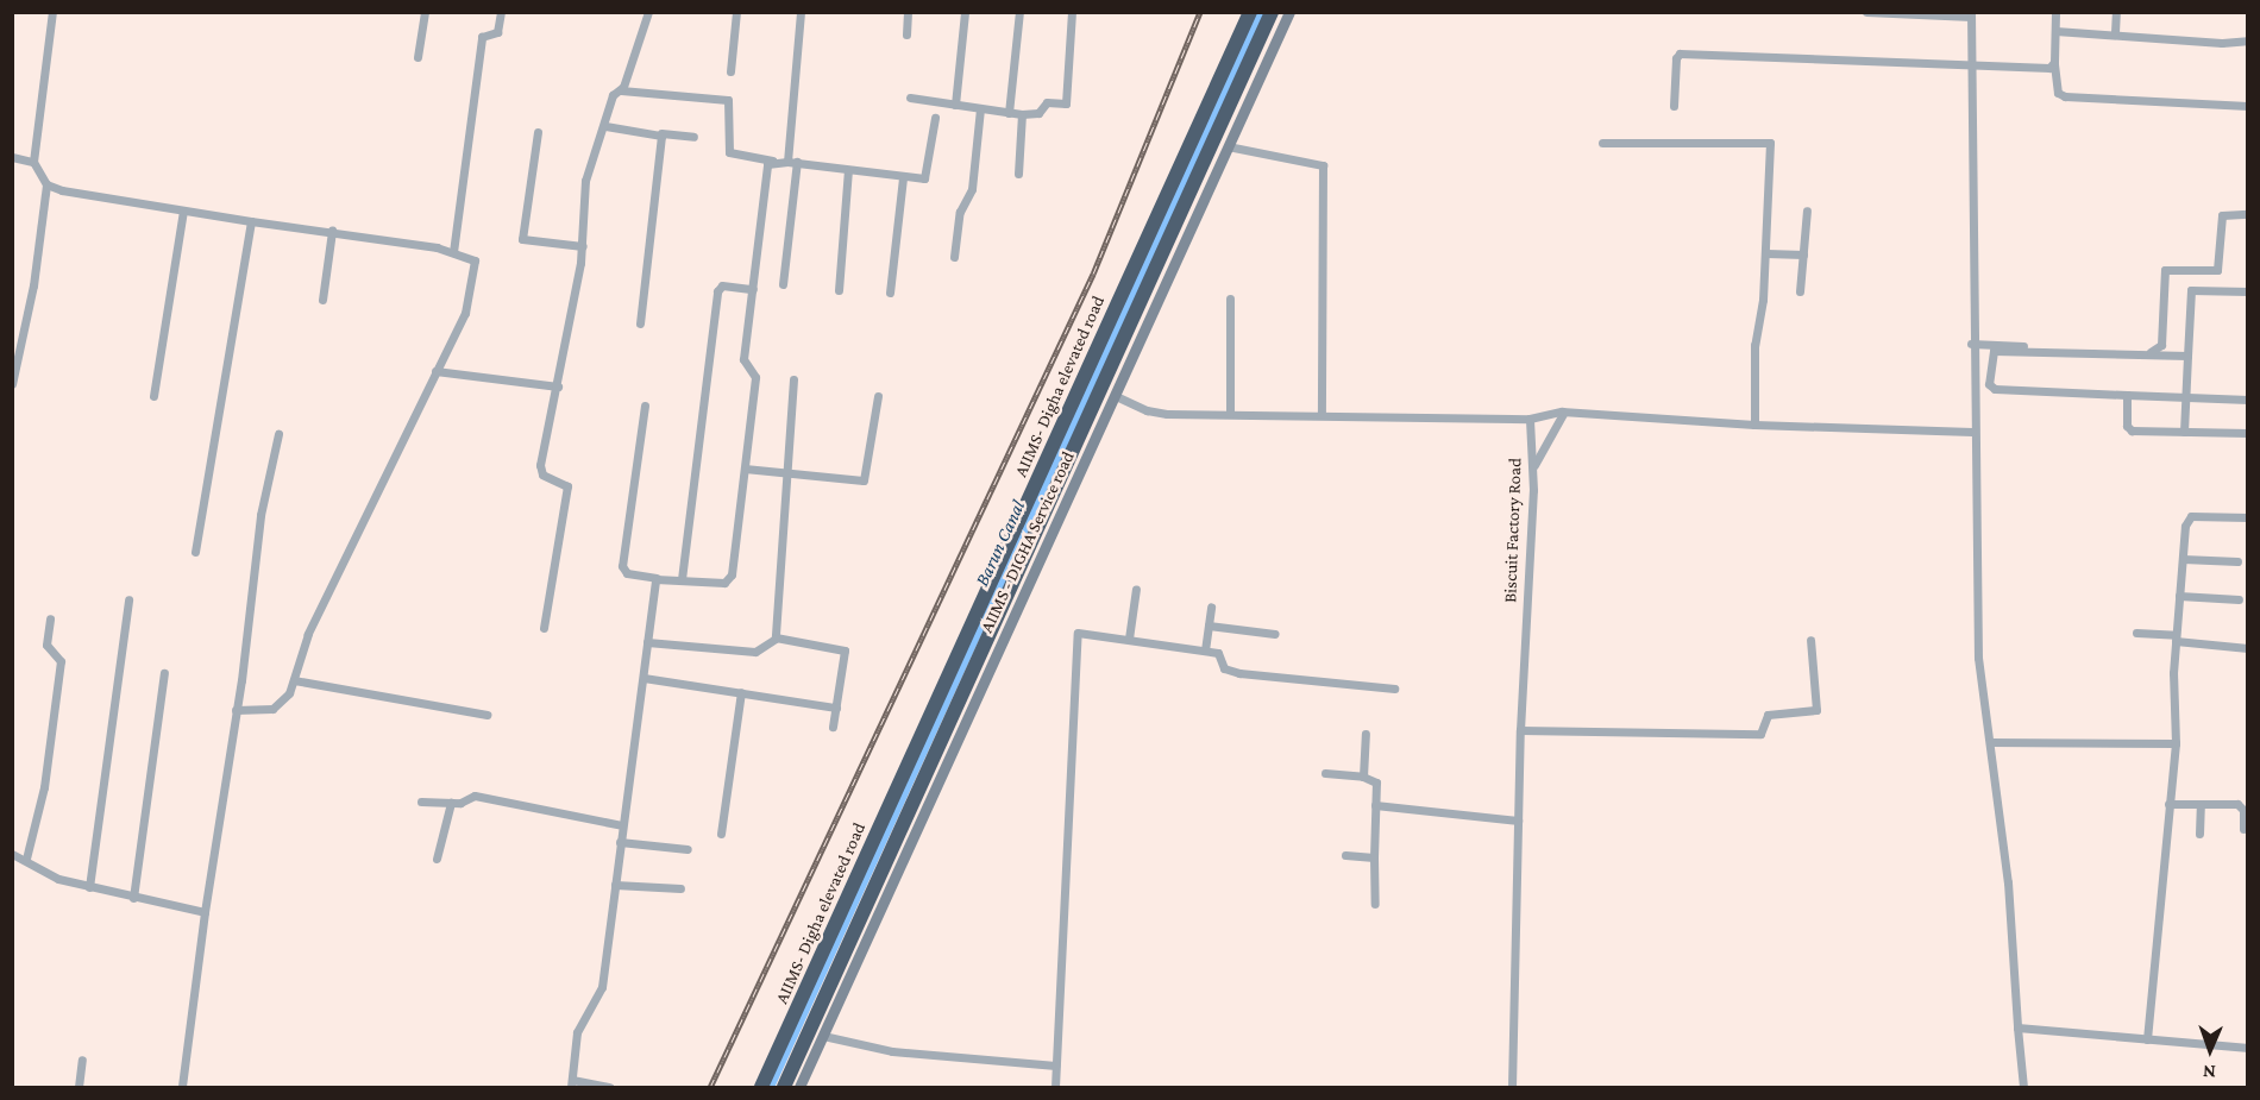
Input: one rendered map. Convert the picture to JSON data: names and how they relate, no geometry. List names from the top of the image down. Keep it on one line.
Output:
{"streets":{"highway":["AIIMS- Digha elevated road"],"main road":["AIIMS - DIGHA Service road"],"street":["Biscuit Factory Road"]},"water":["Barun Canal"],"north":"bottom"}
